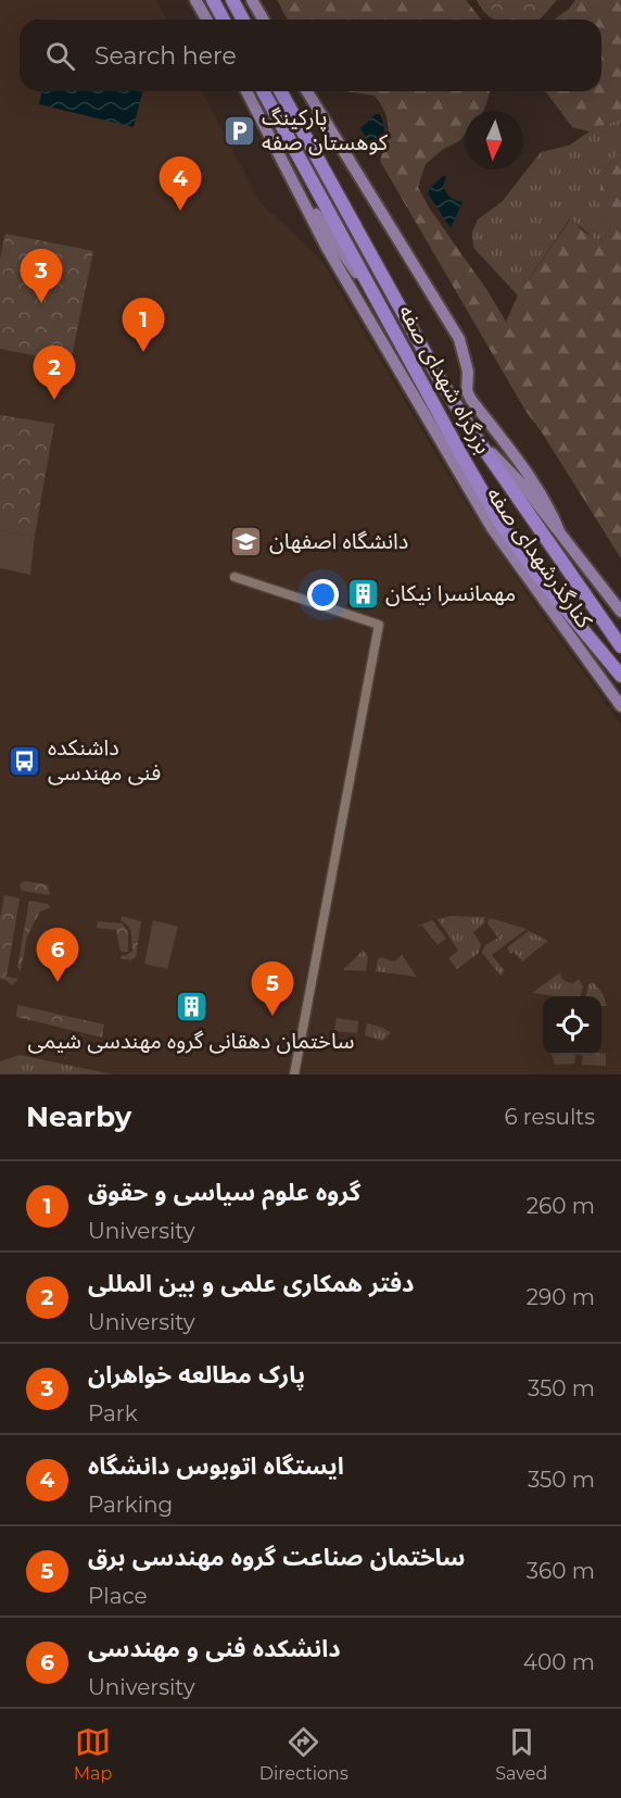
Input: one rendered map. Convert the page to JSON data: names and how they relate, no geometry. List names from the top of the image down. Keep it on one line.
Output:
{"streets":{"highway":["بزرگراه شهدای صفه"],"main road":["کنارگذرشهدای صفه"]},"places":{"parking":["پارکینگ کوهستان صفه"],"school or university":["دانشگاه اصفهان"],"building":["مهمانسرا نیکان","ساختمان دهقانی گروه مهندسی شیمی"],"bus stop":["داشنکده فنی مهندسی"]},"north":"bottom","page":{"search":"Search here","pins":["4","3","1","2","6","5"],"heading":["Nearby","6 results"],"list":[{"mark":"1","name":"گروه علوم سیاسی و حقوق","note":"University","value":"260 m"},{"mark":"2","name":"دفتر همکاری علمی و بین المللی","note":"University","value":"290 m"},{"mark":"3","name":"پارک مطالعه خواهران","note":"Park","value":"350 m"},{"mark":"4","name":"ایستگاه اتوبوس دانشگاه","note":"Parking","value":"350 m"},{"mark":"5","name":"ساختمان صناعت گروه مهندسی برق","note":"Place","value":"360 m"},{"mark":"6","name":"دانشکده فنی و مهندسی","note":"University","value":"400 m"}],"nav":["Map","Directions","Saved"]}}
